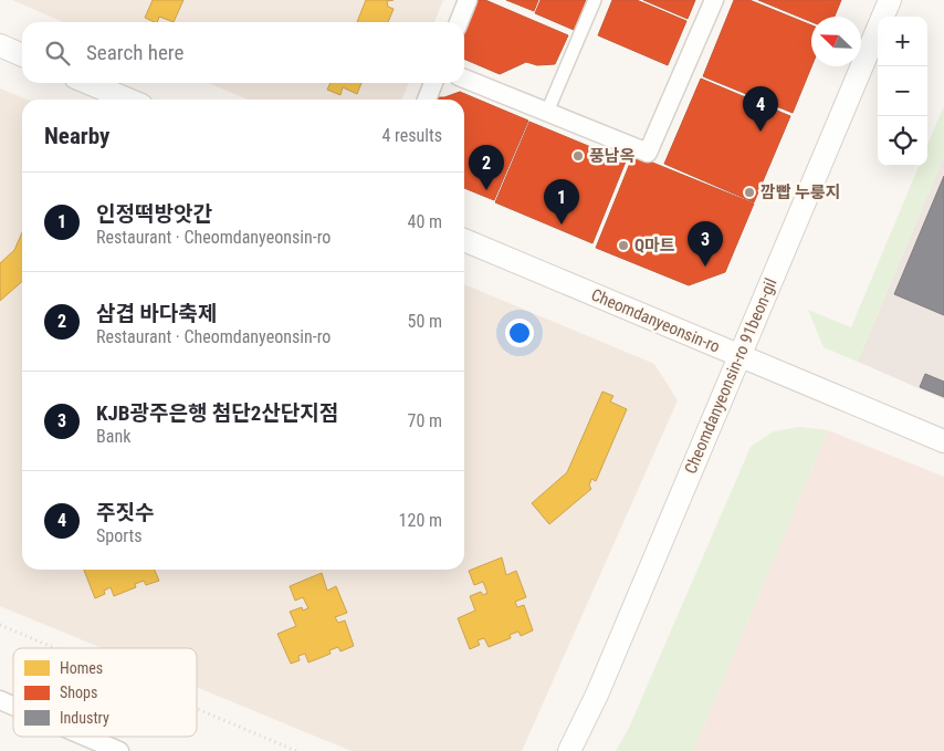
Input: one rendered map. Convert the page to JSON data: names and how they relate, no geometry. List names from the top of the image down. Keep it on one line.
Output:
{"streets":{"street":["Cheomdanyeonsin-ro","Cheomdanyeonsin-ro 91beon-gil"]},"crossings":[["Cheomdanyeonsin-ro","Cheomdanyeonsin-ro 91beon-gil"]],"places":["풍남옥","깜빱 누룽지","Q마트"],"legend":["Homes","Shops","Industry"],"north":"top left","page":{"map_buttons":["+","−"],"search":"Search here","pins":["4","2","1","3"],"heading":["Nearby","4 results"],"list":[{"mark":"1","name":"인정떡방앗간","note":"Restaurant · Cheomdanyeonsin-ro","value":"40 m"},{"mark":"2","name":"삼겹 바다축제","note":"Restaurant · Cheomdanyeonsin-ro","value":"50 m"},{"mark":"3","name":"KJB광주은행 첨단2산단지점","note":"Bank","value":"70 m"},{"mark":"4","name":"주짓수","note":"Sports","value":"120 m"}]}}
